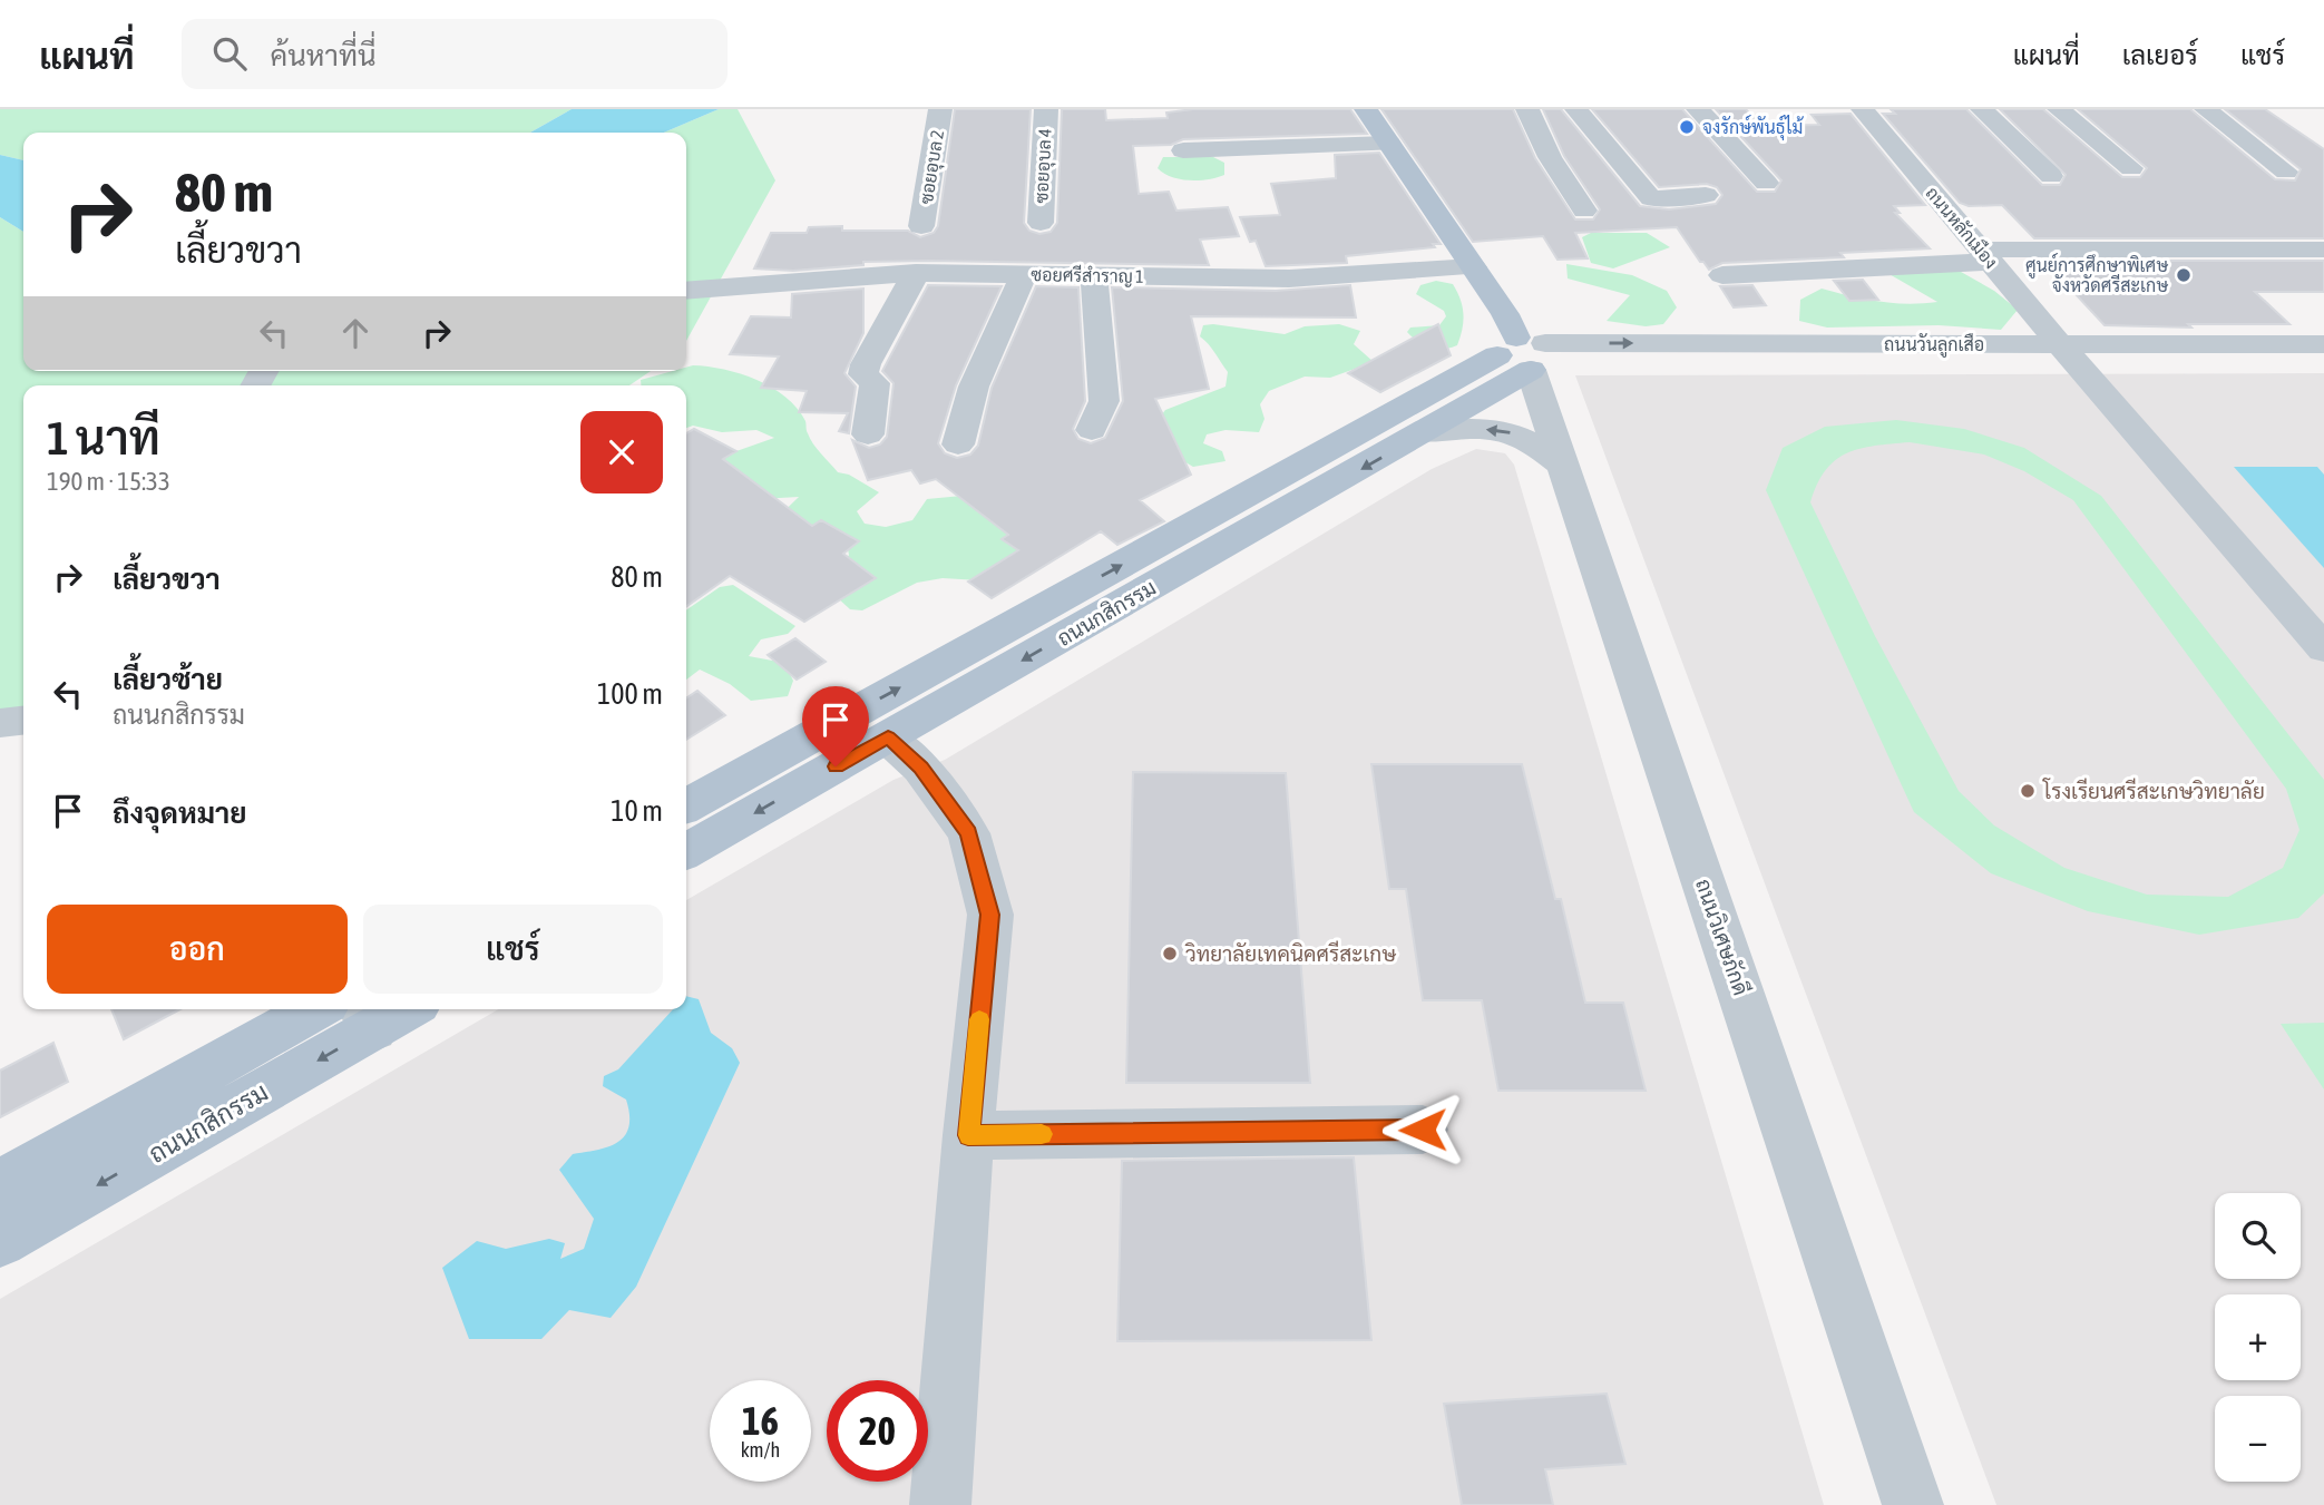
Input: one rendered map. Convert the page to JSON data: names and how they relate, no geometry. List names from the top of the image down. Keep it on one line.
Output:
{"streets":{"main road":["ถนนกสิกรรม"],"street":["ซอยอุบล 4","ซอยอุบล 2","ถนนหลักเมือง","ซอยศรีสำราญ 1","ถนนวันลูกเสือ","ถนนวิเศษภักดี"]},"crossings":[["ถนนหลักเมือง","ถนนวันลูกเสือ"],["ถนนวันลูกเสือ","ถนนกสิกรรม"],["ถนนวันลูกเสือ","ถนนวิเศษภักดี"],["ถนนกสิกรรม","ถนนวิเศษภักดี"]],"places":["จงรักษ์พันธุ์ไม้","ศูนย์การศึกษาพิเศษ จังหวัดศรีสะเกษ","โรงเรียนศรีสะเกษวิทยาลัย","วิทยาลัยเทคนิคศรีสะเกษ"],"page":{"header":"แผนที่","search":"ค้นหาที่นี่","nav":["แผนที่","เลเยอร์","แชร์"],"turn":["80 m","เลี้ยวขวา"],"heading":["1 นาที","190 m · 15:33"],"list":[{"name":"เลี้ยวขวา","value":"80 m"},{"name":"เลี้ยวซ้าย","note":"ถนนกสิกรรม","value":"100 m"},{"name":"ถึงจุดหมาย","value":"10 m"}],"buttons":["ออก","แชร์"],"map_buttons":["+","−"],"speed":"16 km/h","limit":"20"}}
